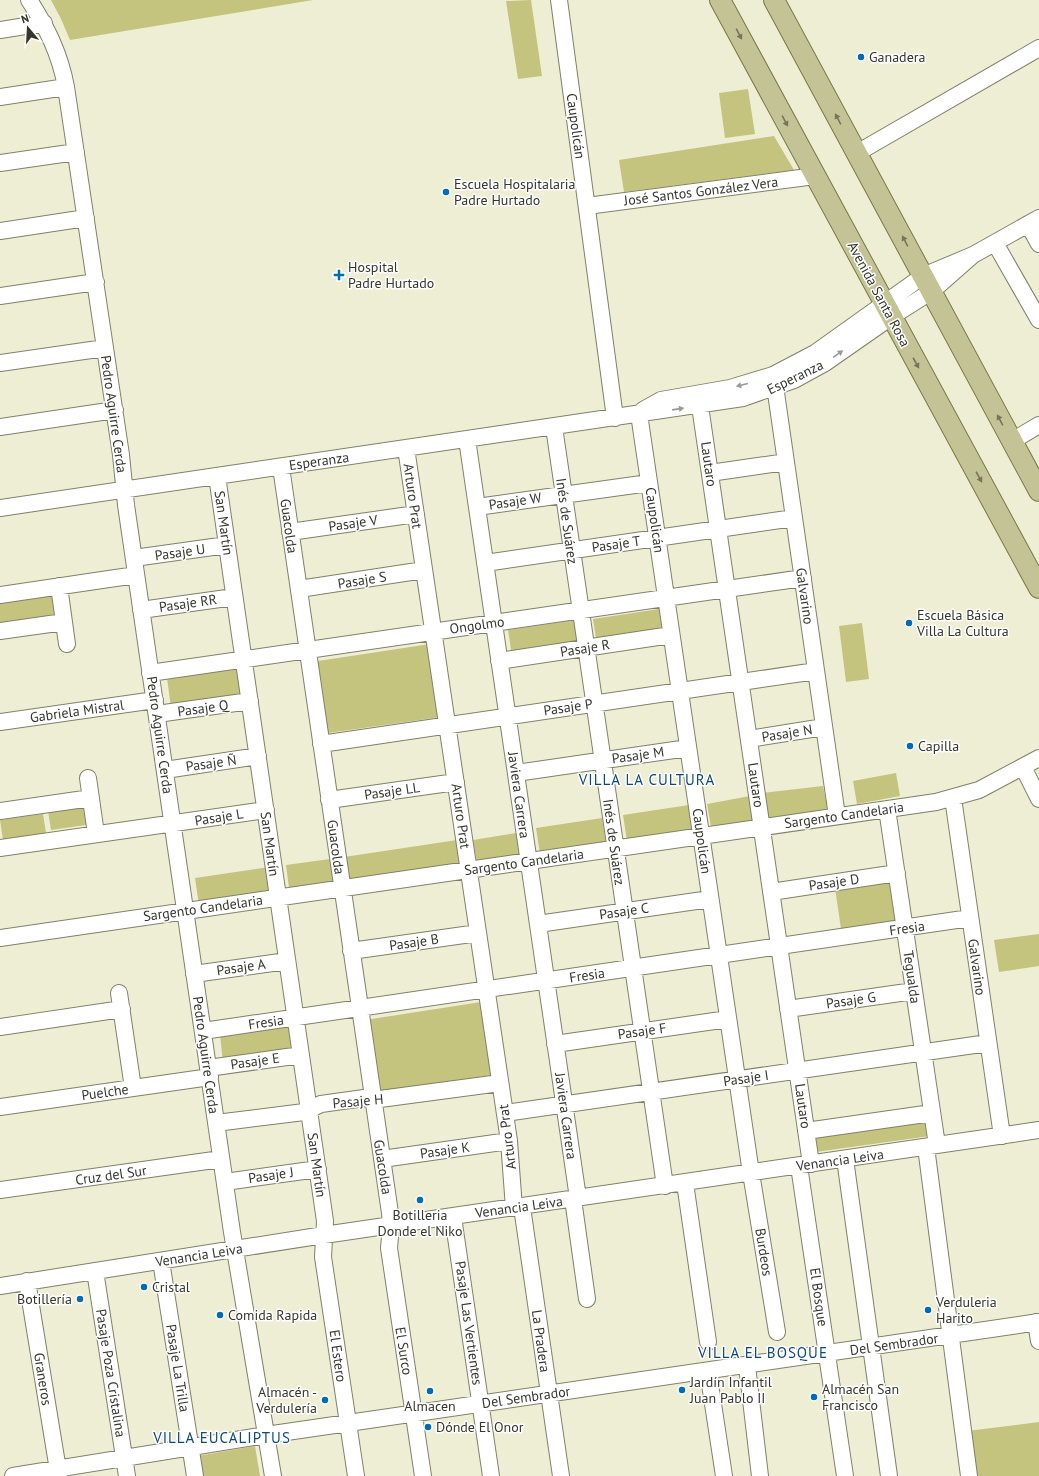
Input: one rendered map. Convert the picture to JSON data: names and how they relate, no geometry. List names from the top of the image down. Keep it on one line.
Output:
{"streets":{"main road":["Avenida Santa Rosa"],"street":["Caupolicán","José Santos González Vera","Esperanza","Pedro Aguirre Cerda","Lautaro","Arturo Prat","Pasaje W","Inés de Suárez","San Martín","Pasaje V","Guacolda","Pasaje T","Pasaje U","Pasaje S","Galvarino","Pasaje RR","Ongolmo","Pasaje R","Pasaje P","Pasaje Q","Gabriela Mistral","Pasaje N","Pasaje M","Pasaje Ñ","Pasaje LL","Javiera Carrera","Sargento Candelaria","Pasaje L","Pasaje D","Pasaje C","Fresia","Pasaje B","Pasaje A","Tegualda","Pasaje G","Pasaje F","Pasaje E","Pasaje I","Puelche","Pasaje H","Pasaje K","Venancia Leiva","Cruz del Sur","Pasaje J","Burdeos","El Bosque","Pasaje Las Vertientes","La Pradera","Del Sembrador","El Surco","El Estero","Pasaje La Trilla","Pasaje Poza Cristalina","Graneros"]},"crossings":[["Caupolicán","José Santos González Vera"],["Caupolicán","Esperanza"],["Caupolicán","Pasaje W"],["Caupolicán","Pasaje T"],["Caupolicán","Ongolmo"],["Caupolicán","Pasaje R"],["Caupolicán","Pasaje P"],["Caupolicán","Pasaje M"],["Caupolicán","Sargento Candelaria"],["Caupolicán","Pasaje C"],["Caupolicán","Fresia"],["Caupolicán","Pasaje F"],["Caupolicán","Pasaje I"],["Caupolicán","Venancia Leiva"],["Caupolicán","Burdeos"],["José Santos González Vera","Avenida Santa Rosa"],["Avenida Santa Rosa","Esperanza"],["Esperanza","Pedro Aguirre Cerda"],["Esperanza","Lautaro"],["Esperanza","Arturo Prat"],["Esperanza","Inés de Suárez"],["Esperanza","San Martín"],["Esperanza","Guacolda"],["Esperanza","Galvarino"],["Esperanza","Javiera Carrera"],["Pedro Aguirre Cerda","Pasaje U"],["Pedro Aguirre Cerda","Pasaje RR"],["Pedro Aguirre Cerda","Ongolmo"],["Pedro Aguirre Cerda","Pasaje Q"],["Pedro Aguirre Cerda","Gabriela Mistral"],["Pedro Aguirre Cerda","Pasaje Ñ"],["Pedro Aguirre Cerda","Sargento Candelaria"],["Pedro Aguirre Cerda","Pasaje L"],["Pedro Aguirre Cerda","Fresia"],["Pedro Aguirre Cerda","Pasaje A"],["Pedro Aguirre Cerda","Pasaje E"],["Pedro Aguirre Cerda","Puelche"],["Pedro Aguirre Cerda","Pasaje H"],["Pedro Aguirre Cerda","Venancia Leiva"],["Pedro Aguirre Cerda","Cruz del Sur"],["Pedro Aguirre Cerda","Pasaje J"],["Pedro Aguirre Cerda","Del Sembrador"],["Lautaro","Pasaje T"],["Lautaro","Ongolmo"],["Lautaro","Pasaje P"],["Lautaro","Pasaje N"],["Lautaro","Sargento Candelaria"],["Lautaro","Pasaje D"],["Lautaro","Fresia"],["Lautaro","Pasaje G"],["Lautaro","Pasaje I"],["Lautaro","Venancia Leiva"],["Lautaro","El Bosque"],["Arturo Prat","Pasaje V"],["Arturo Prat","Pasaje S"],["Arturo Prat","Ongolmo"],["Arturo Prat","Pasaje P"],["Arturo Prat","Pasaje LL"],["Arturo Prat","Sargento Candelaria"],["Arturo Prat","Fresia"],["Arturo Prat","Pasaje B"],["Arturo Prat","Pasaje I"],["Arturo Prat","Pasaje H"],["Arturo Prat","Pasaje K"],["Arturo Prat","Venancia Leiva"],["Arturo Prat","La Pradera"],["Pasaje W","Inés de Suárez"],["Pasaje W","Javiera Carrera"],["Inés de Suárez","Pasaje T"],["Inés de Suárez","Ongolmo"],["Inés de Suárez","Pasaje R"],["Inés de Suárez","Pasaje P"],["Inés de Suárez","Pasaje M"],["Inés de Suárez","Sargento Candelaria"],["Inés de Suárez","Pasaje C"],["Inés de Suárez","Fresia"],["Inés de Suárez","Pasaje F"],["Inés de Suárez","Pasaje I"],["Inés de Suárez","Venancia Leiva"],["San Martín","Pasaje U"],["San Martín","Pasaje RR"],["San Martín","Ongolmo"],["San Martín","Pasaje Q"],["San Martín","Pasaje Ñ"],["San Martín","Sargento Candelaria"],["San Martín","Pasaje L"],["San Martín","Fresia"],["San Martín","Pasaje A"],["San Martín","Pasaje E"],["San Martín","Pasaje H"],["San Martín","Venancia Leiva"],["San Martín","Pasaje J"],["San Martín","El Estero"],["Pasaje V","Guacolda"],["Guacolda","Pasaje S"],["Guacolda","Ongolmo"],["Guacolda","Pasaje P"],["Guacolda","Pasaje LL"],["Guacolda","Sargento Candelaria"],["Guacolda","Fresia"],["Guacolda","Pasaje B"],["Guacolda","Pasaje H"],["Guacolda","Pasaje K"],["Guacolda","Venancia Leiva"],["Guacolda","El Surco"],["Pasaje T","Galvarino"],["Pasaje T","Javiera Carrera"],["Galvarino","Ongolmo"],["Galvarino","Pasaje P"],["Galvarino","Pasaje N"],["Galvarino","Sargento Candelaria"],["Galvarino","Fresia"],["Galvarino","Pasaje I"],["Galvarino","Venancia Leiva"],["Ongolmo","Javiera Carrera"],["Pasaje R","Javiera Carrera"],["Pasaje P","Javiera Carrera"],["Pasaje Q","Gabriela Mistral"],["Pasaje M","Javiera Carrera"],["Javiera Carrera","Sargento Candelaria"],["Javiera Carrera","Pasaje C"],["Javiera Carrera","Fresia"],["Javiera Carrera","Pasaje F"],["Javiera Carrera","Pasaje I"],["Javiera Carrera","Venancia Leiva"],["Sargento Candelaria","Tegualda"],["Pasaje D","Tegualda"],["Fresia","Tegualda"],["Tegualda","Pasaje G"],["Tegualda","Pasaje I"],["Tegualda","Venancia Leiva"],["Tegualda","Del Sembrador"],["Pasaje E","Puelche"],["Venancia Leiva","Burdeos"],["Venancia Leiva","El Bosque"],["Venancia Leiva","Pasaje Las Vertientes"],["Venancia Leiva","La Pradera"],["Venancia Leiva","El Surco"],["Venancia Leiva","El Estero"],["Venancia Leiva","Pasaje La Trilla"],["Venancia Leiva","Pasaje Poza Cristalina"],["Venancia Leiva","Graneros"],["El Bosque","Del Sembrador"],["Pasaje Las Vertientes","Del Sembrador"],["La Pradera","Del Sembrador"],["Del Sembrador","El Surco"],["Del Sembrador","El Estero"],["Del Sembrador","Pasaje La Trilla"],["Del Sembrador","Pasaje Poza Cristalina"],["Del Sembrador","Graneros"]],"districts":["VILLA LA CULTURA","VILLA EL BOSQUE","VILLA EUCALIPTUS"],"places":{"other":["Ganadera","Escuela Hospitalaria Padre Hurtado","Escuela Básica Villa La Cultura","Capilla","Botilleria Donde el Niko","Cristal","Botillería","Verduleria Harito","Comida Rapida","Jardín Infantil Juan Pablo II","Almacen","Almacén San Francisco","Almacén - Verdulería","Dónde El Onor"],"health":["Hospital Padre Hurtado"]},"north":"top"}
